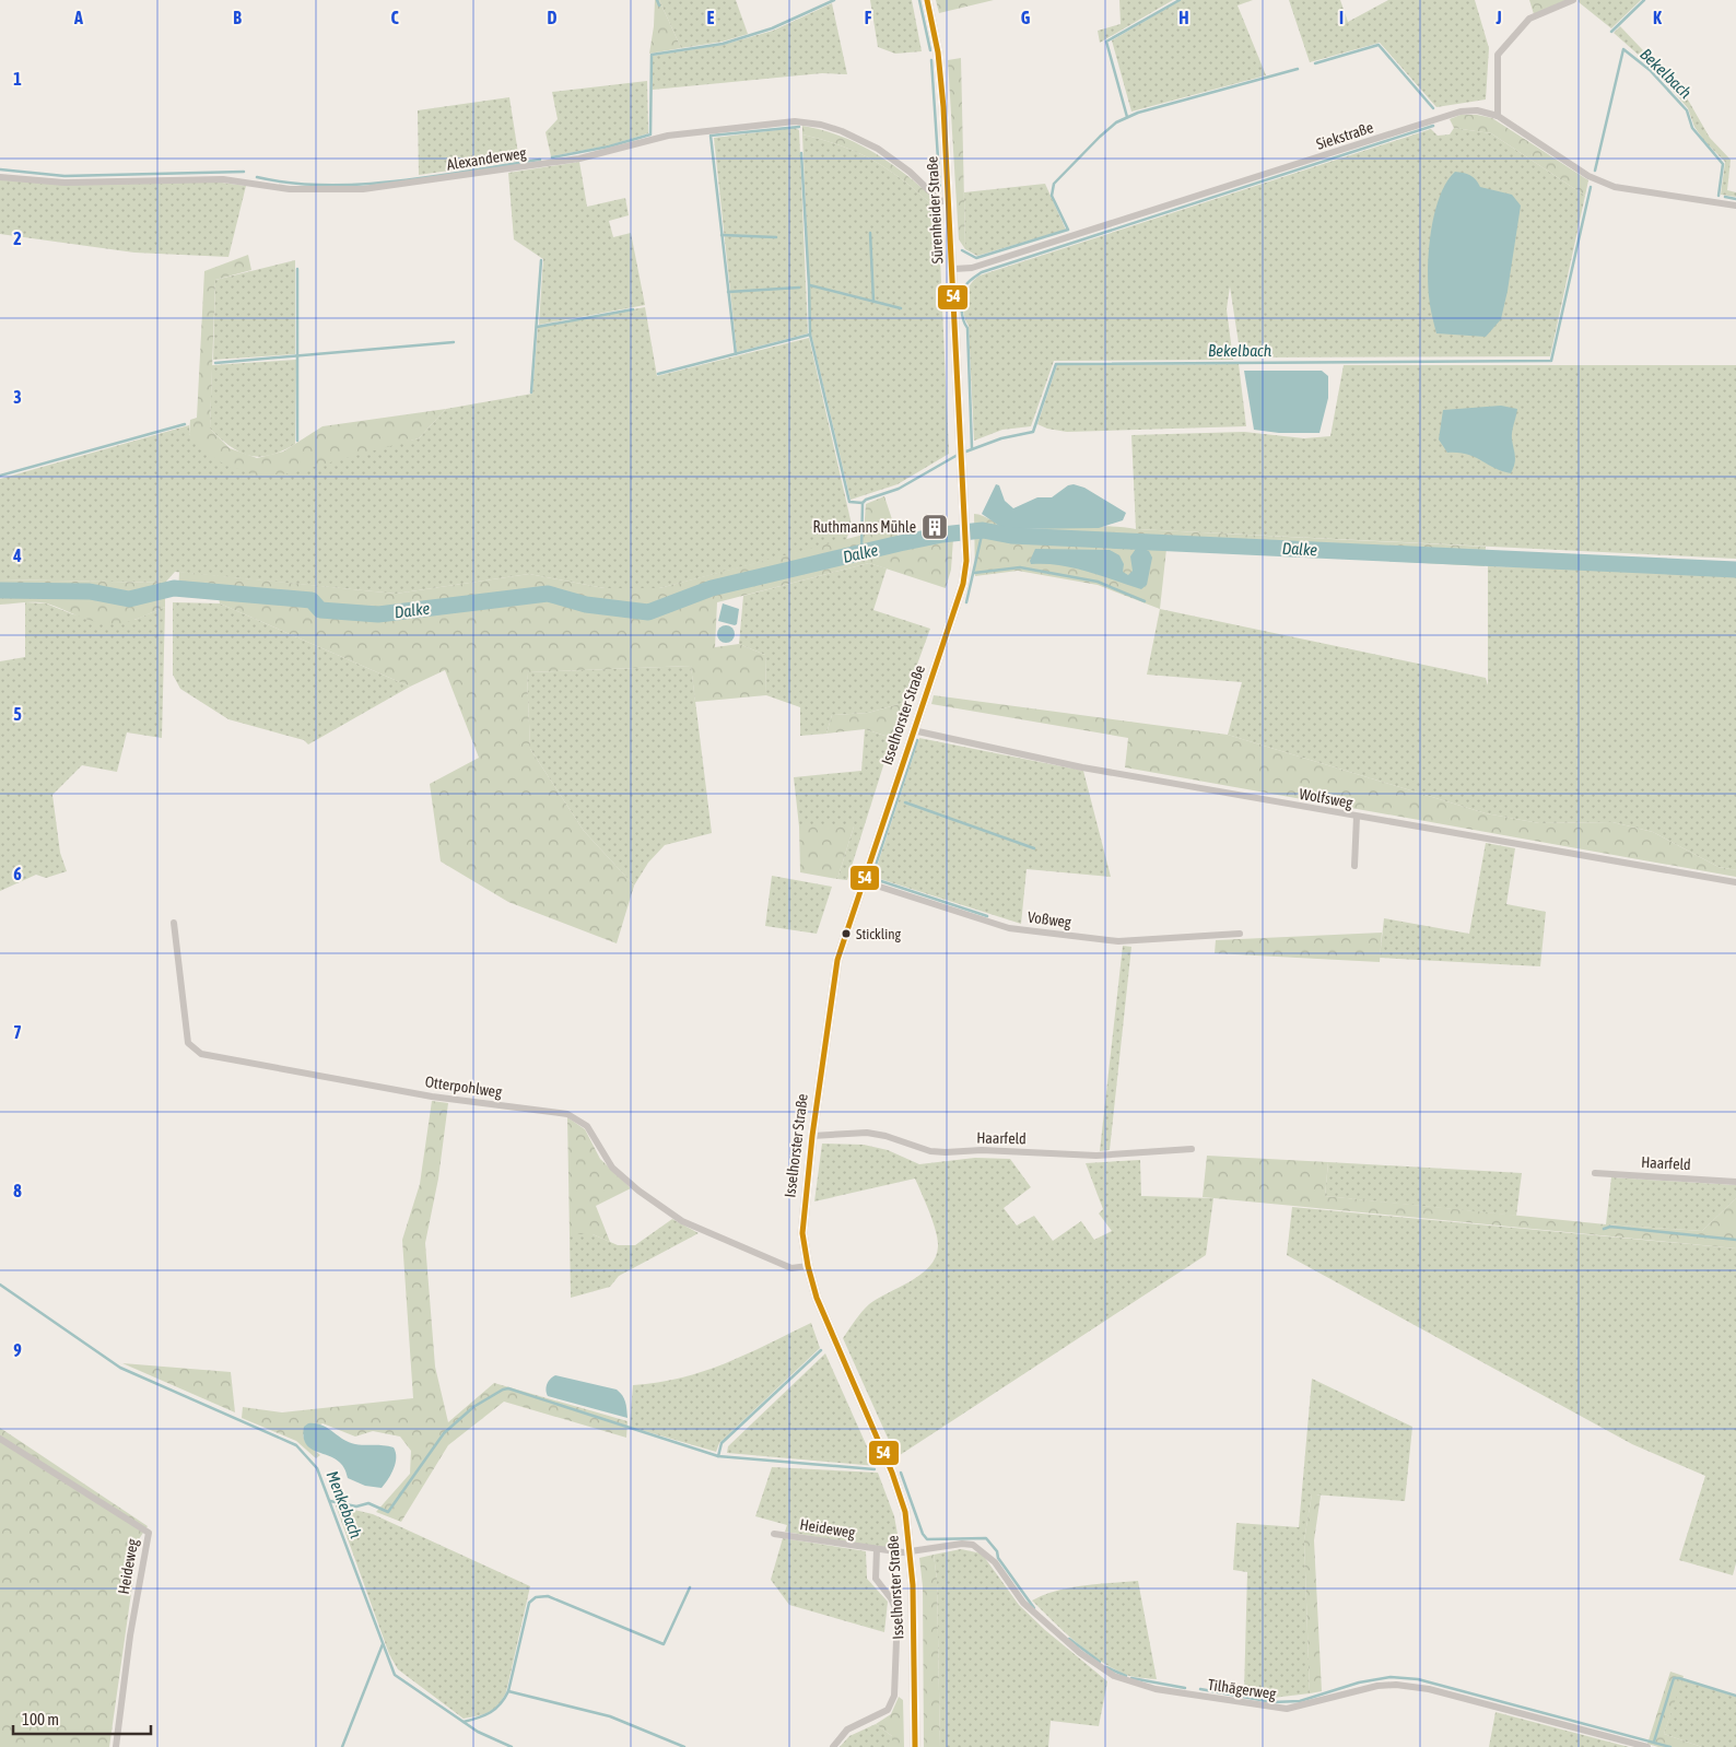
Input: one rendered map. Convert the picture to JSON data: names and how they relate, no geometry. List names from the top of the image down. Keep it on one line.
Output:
{"streets":{"street":["Siekstraße","Alexanderweg","Sürenheider Straße","Isselhorster Straße","Wolfsweg","Voßweg","Otterpohlweg","Haarfeld","Heideweg","Tilhägerweg"]},"crossings":[["Siekstraße","Sürenheider Straße"],["Alexanderweg","Sürenheider Straße"],["Sürenheider Straße","Isselhorster Straße"],["Isselhorster Straße","Wolfsweg"],["Isselhorster Straße","Voßweg"],["Isselhorster Straße","Otterpohlweg"],["Isselhorster Straße","Haarfeld"],["Isselhorster Straße","Heideweg"],["Isselhorster Straße","Tilhägerweg"],["Heideweg","Tilhägerweg"]],"water":["Bekelbach","Dalke","Menkebach"],"places":{"building":["Ruthmanns Mühle"],"other":["Stickling"]},"lines":["transit line 54"],"scale_bar":"100 m","grid":{"columns":["A","B","C","D","E","F","G","H","I","J","K"],"rows":["1","2","3","4","5","6","7","8","9"]}}
